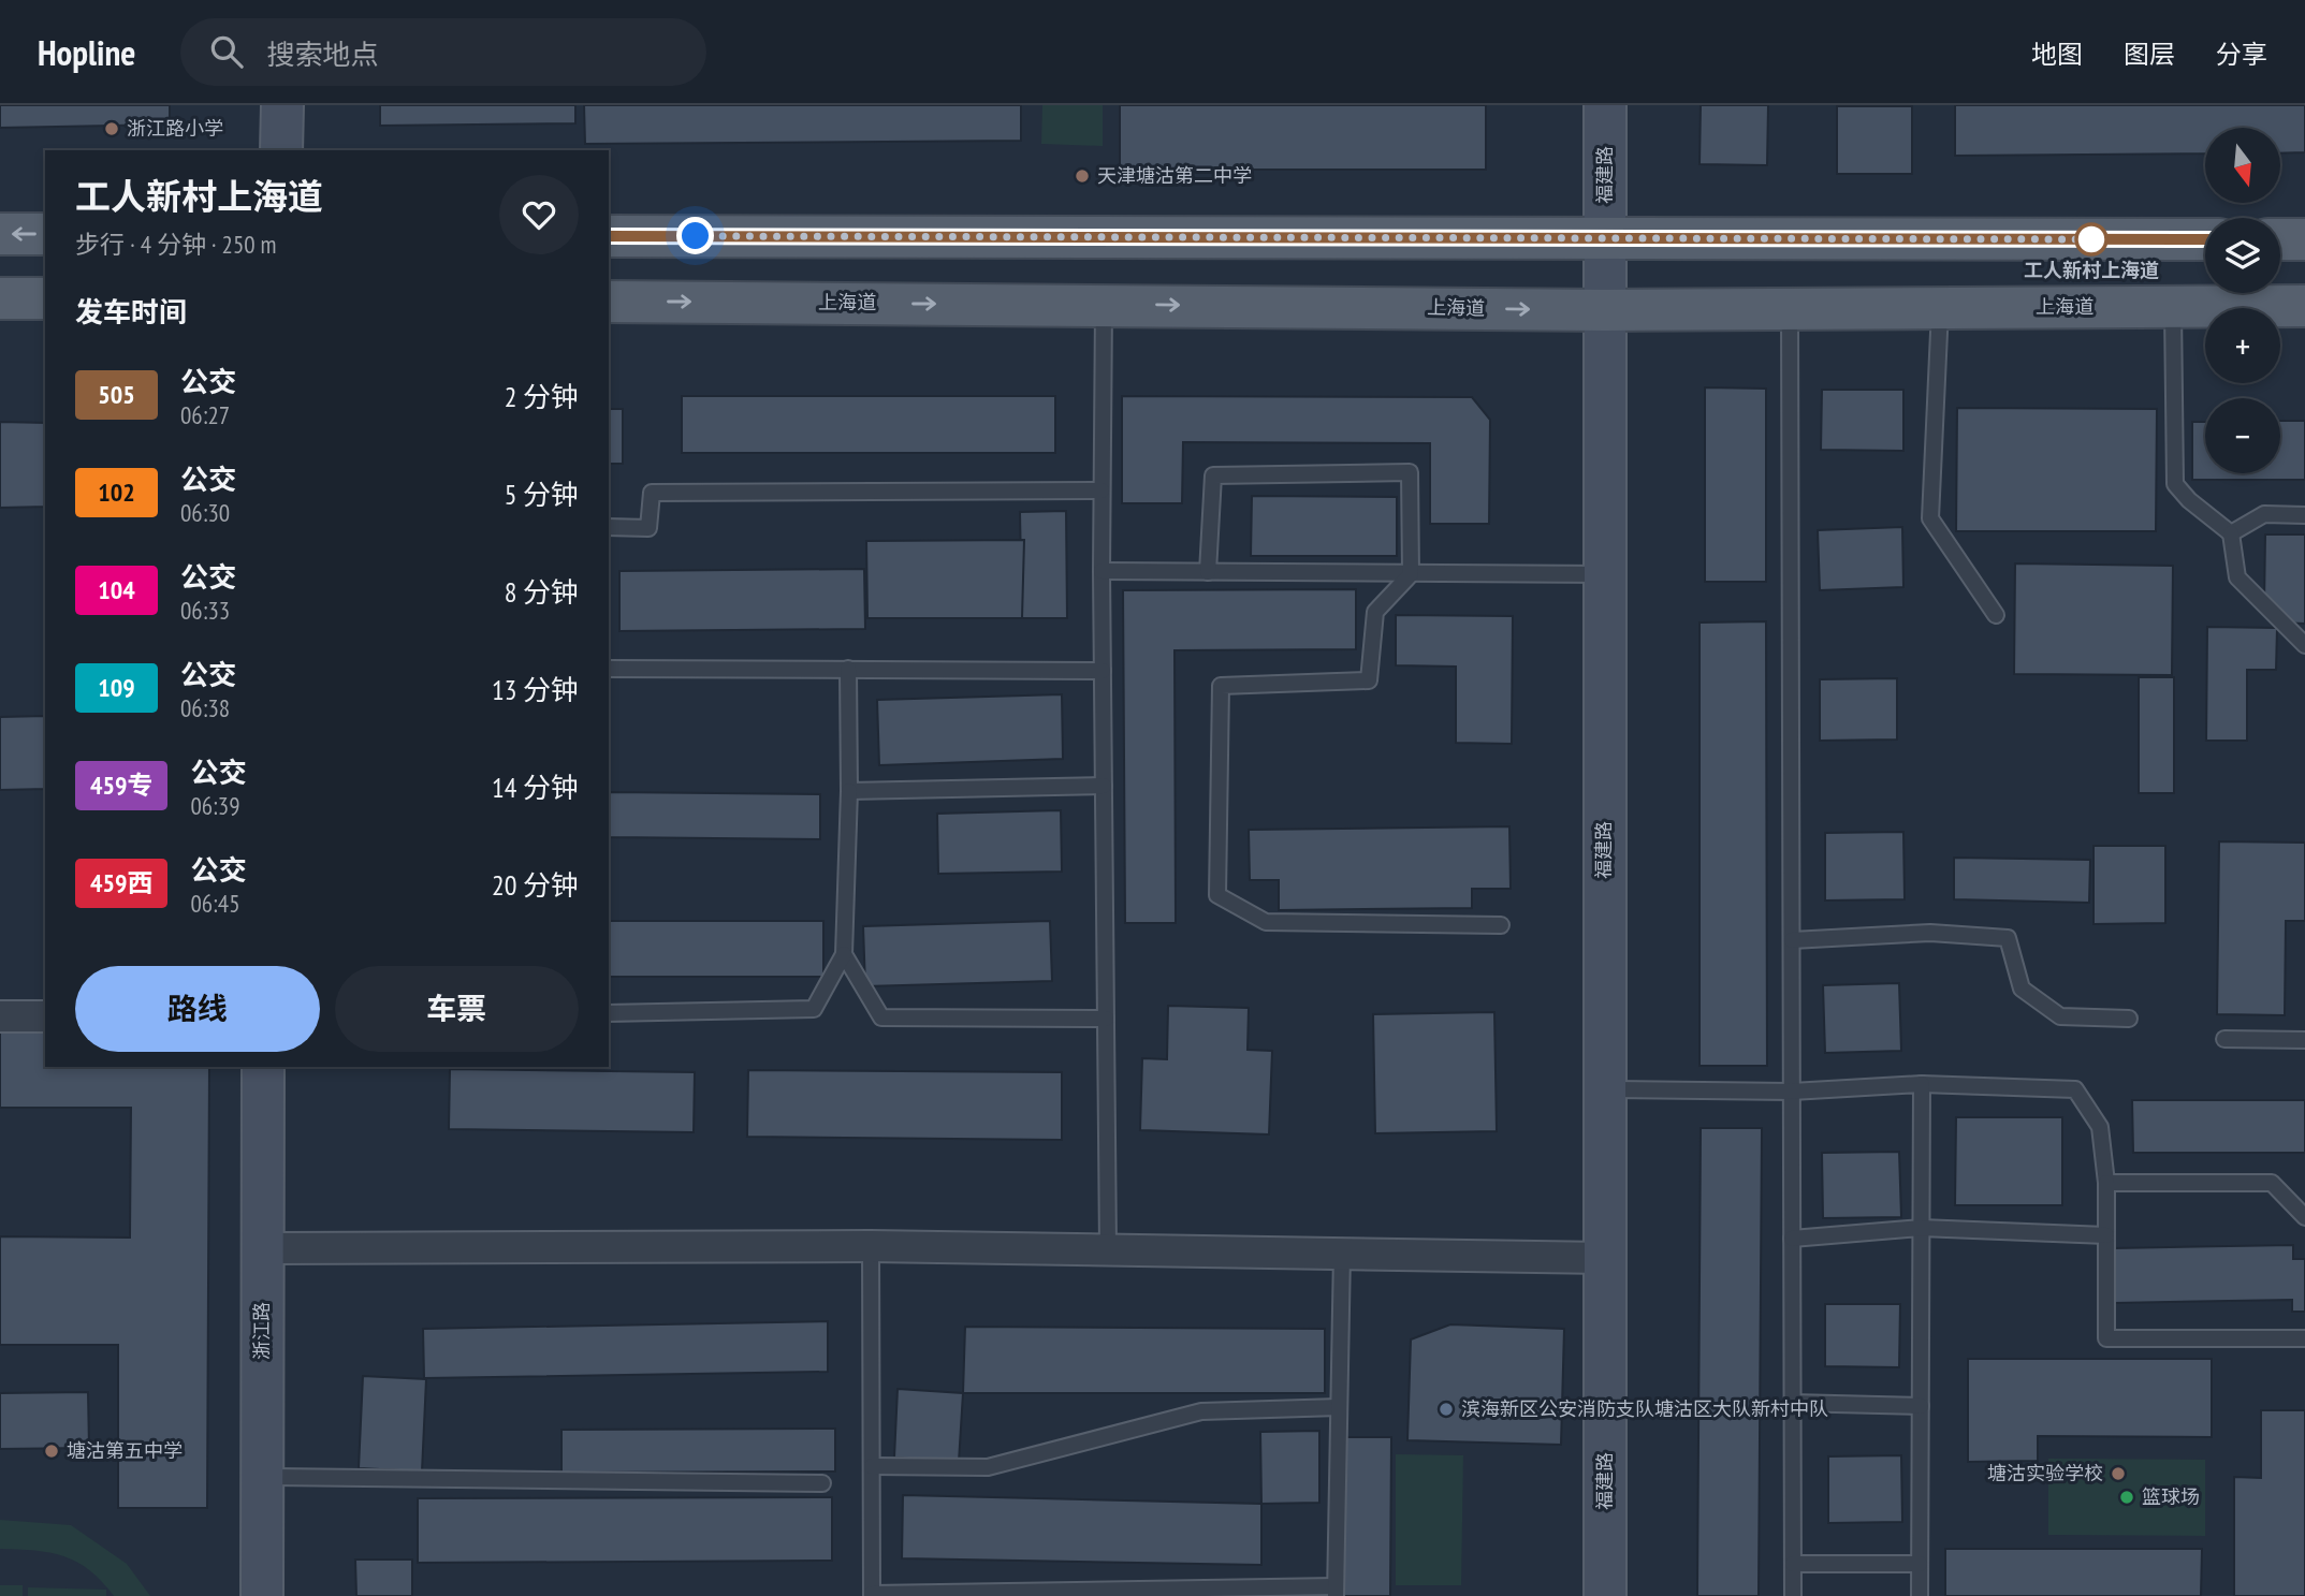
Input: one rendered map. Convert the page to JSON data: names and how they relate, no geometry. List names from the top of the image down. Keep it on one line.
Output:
{"streets":{"main road":["上海道"],"street":["福建路","浙江路"]},"crossings":[["福建路","上海道"]],"places":["浙江路小学","天津塘沽第二中学","工人新村上海道","滨海新区公安消防支队塘沽区大队新村中队","塘沽第五中学","塘沽实验学校","篮球场"],"lines":["bus line 505"],"north":"bottom","page":{"header":"Hopline","search":"搜索地点","nav":["地图","图层","分享"],"map_buttons":["+","−"],"heading":[["工人新村上海道","步行 · 4 分钟 · 250 m"],"发车时间"],"list":[{"mark":"505","name":"公交","note":"06:27","value":"2 分钟"},{"mark":"102","name":"公交","note":"06:30","value":"5 分钟"},{"mark":"104","name":"公交","note":"06:33","value":"8 分钟"},{"mark":"109","name":"公交","note":"06:38","value":"13 分钟"},{"mark":"459专","name":"公交","note":"06:39","value":"14 分钟"},{"mark":"459西","name":"公交","note":"06:45","value":"20 分钟"}],"buttons":["路线","车票"]}}
